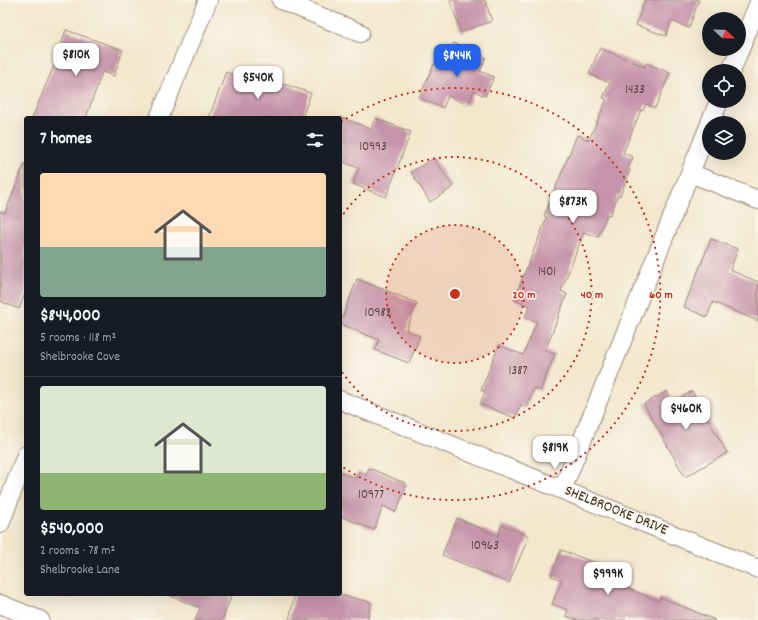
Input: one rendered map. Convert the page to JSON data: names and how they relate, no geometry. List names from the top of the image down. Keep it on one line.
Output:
{"streets":{"street":["SHELBROOKE DRIVE"]},"house_numbers":["1433","10993","1401","10982","1387","10977","10963"],"north":"right","page":{"price":["$810K","$844K","$540K","$873K","$460K","$819K","$999K"],"heading":"7 homes","list":[{"name":"$844,000","note":"5 rooms · 118 m² · Shelbrooke Cove"},{"name":"$540,000","note":"2 rooms · 78 m² · Shelbrooke Lane"}]},"rings":["20 m","40 m","60 m"]}
